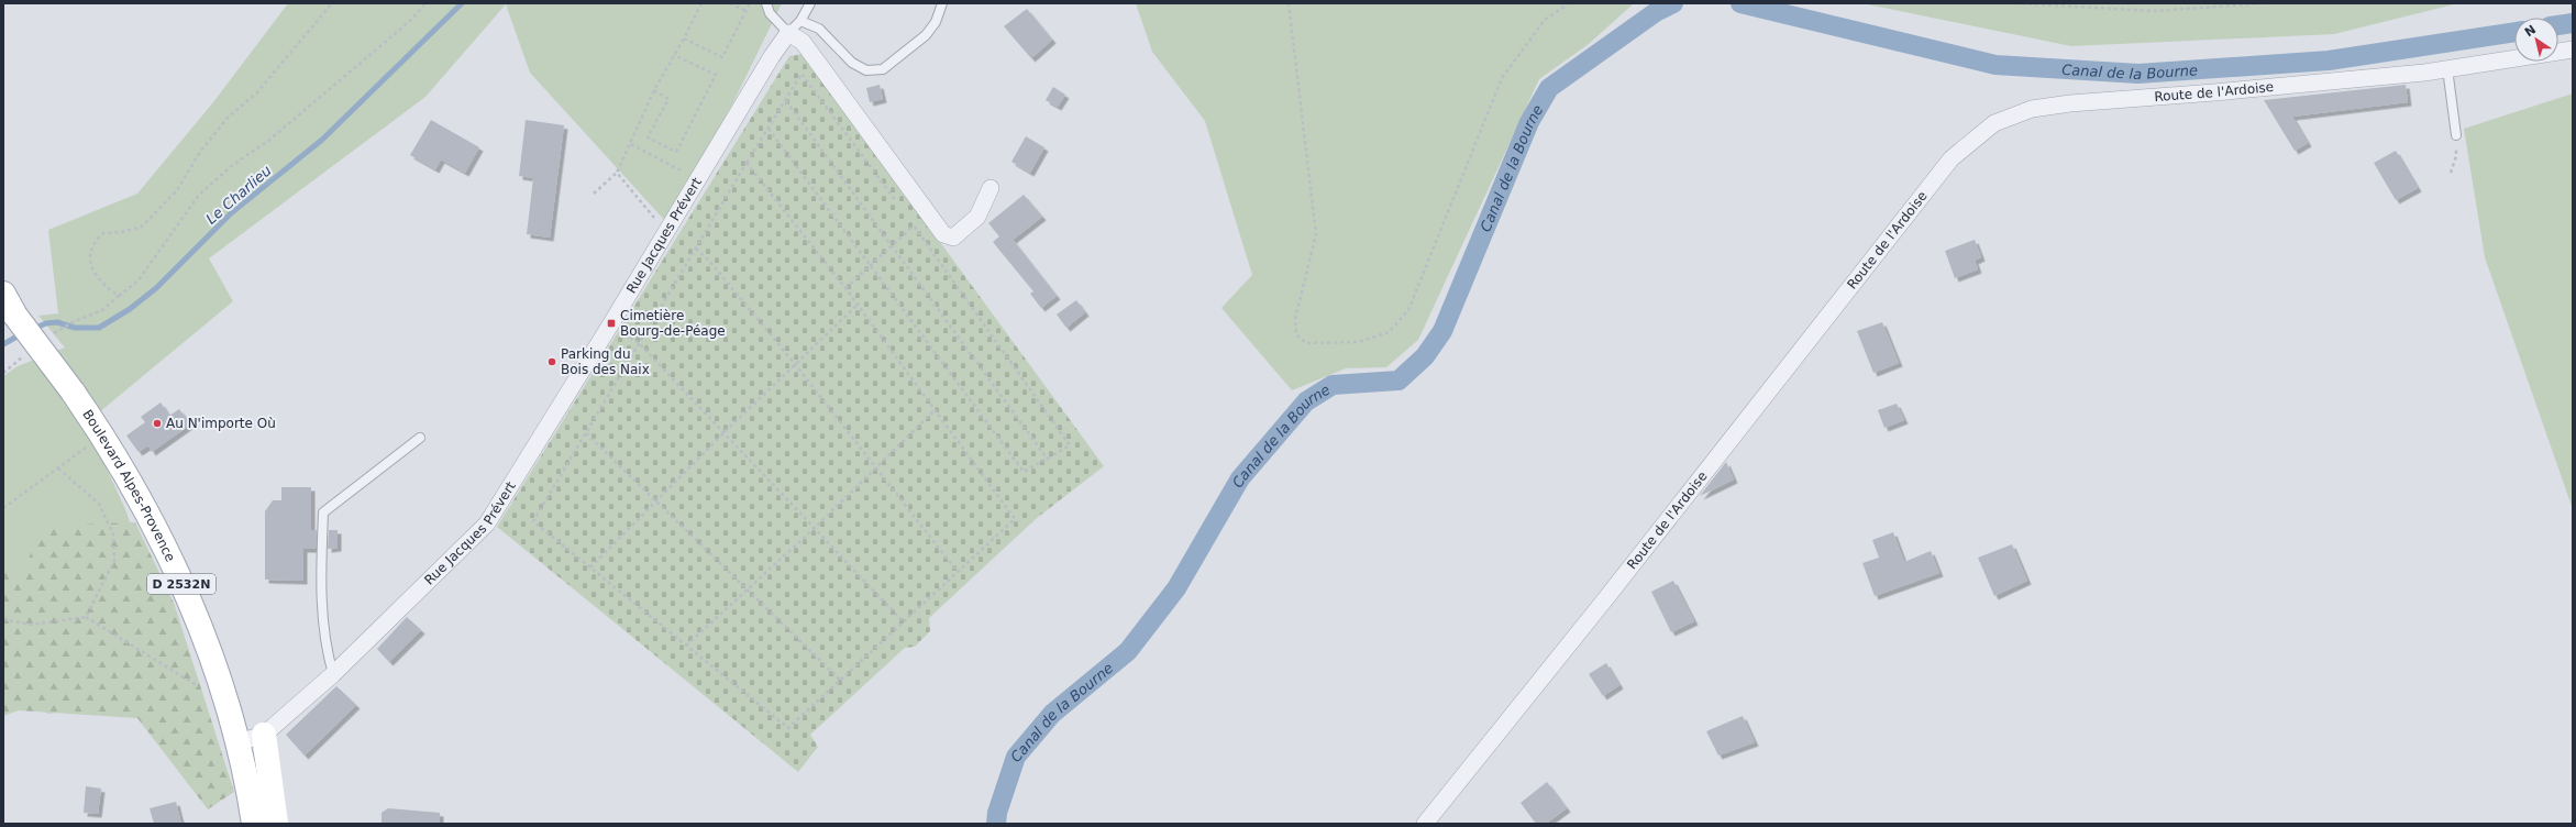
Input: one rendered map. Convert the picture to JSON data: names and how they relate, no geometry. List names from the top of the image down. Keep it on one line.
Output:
{"streets":{"main road":["Boulevard Alpes-Provence","D 2532N"],"street":["Route de l'Ardoise","Rue Jacques Prévert"]},"crossings":[["Rue Jacques Prévert","Boulevard Alpes-Provence"],["Boulevard Alpes-Provence","D 2532N"]],"water":["Canal de la Bourne","Le Charlieu"],"places":{"transit":["Cimetière Bourg-de-Péage"],"other":["Parking du Bois des Naix","Au N'importe Où"]},"north":"top left"}
